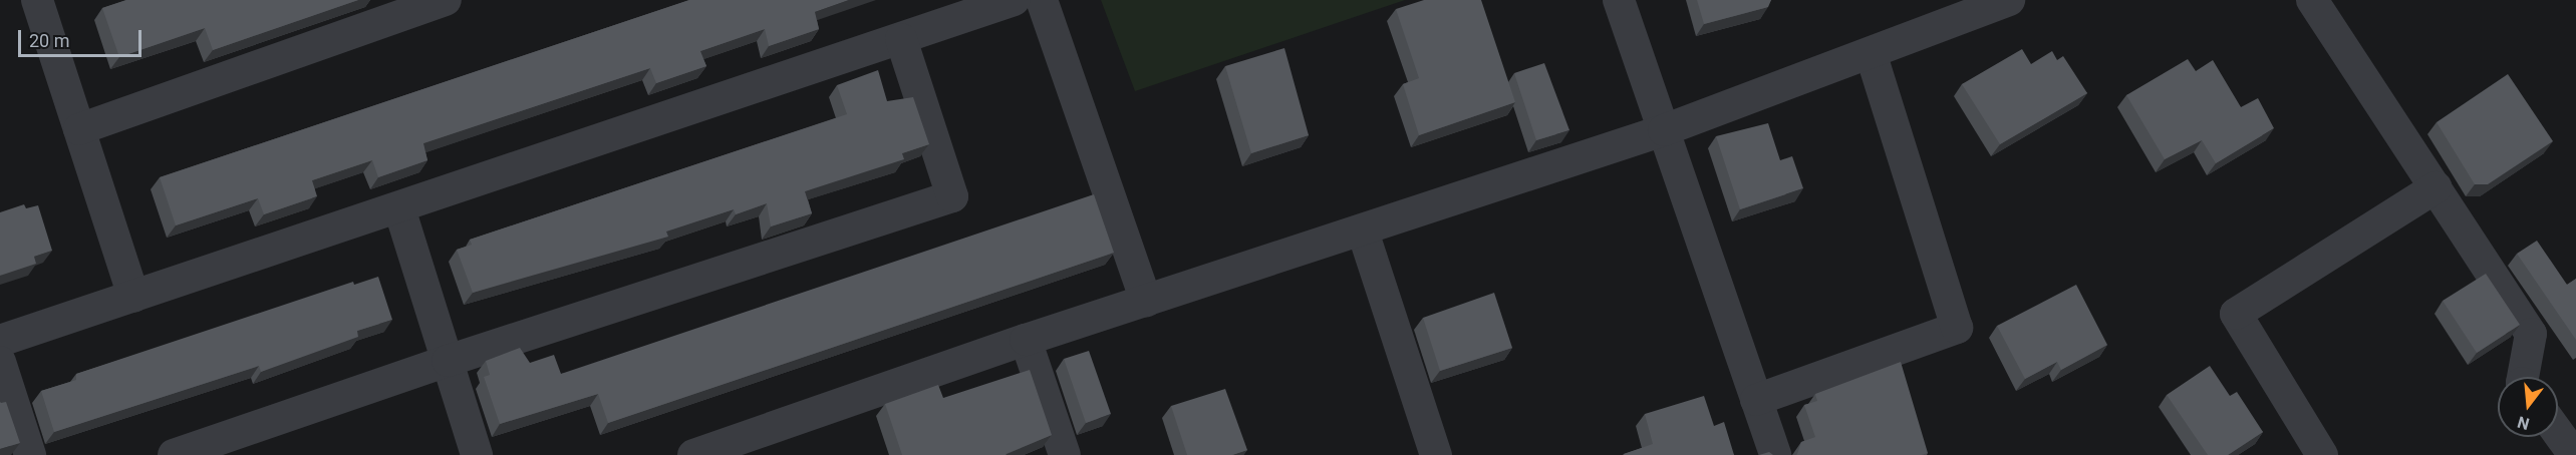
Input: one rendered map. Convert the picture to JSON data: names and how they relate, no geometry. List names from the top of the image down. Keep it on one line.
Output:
{"scale_bar":"20 m","north":"bottom"}
